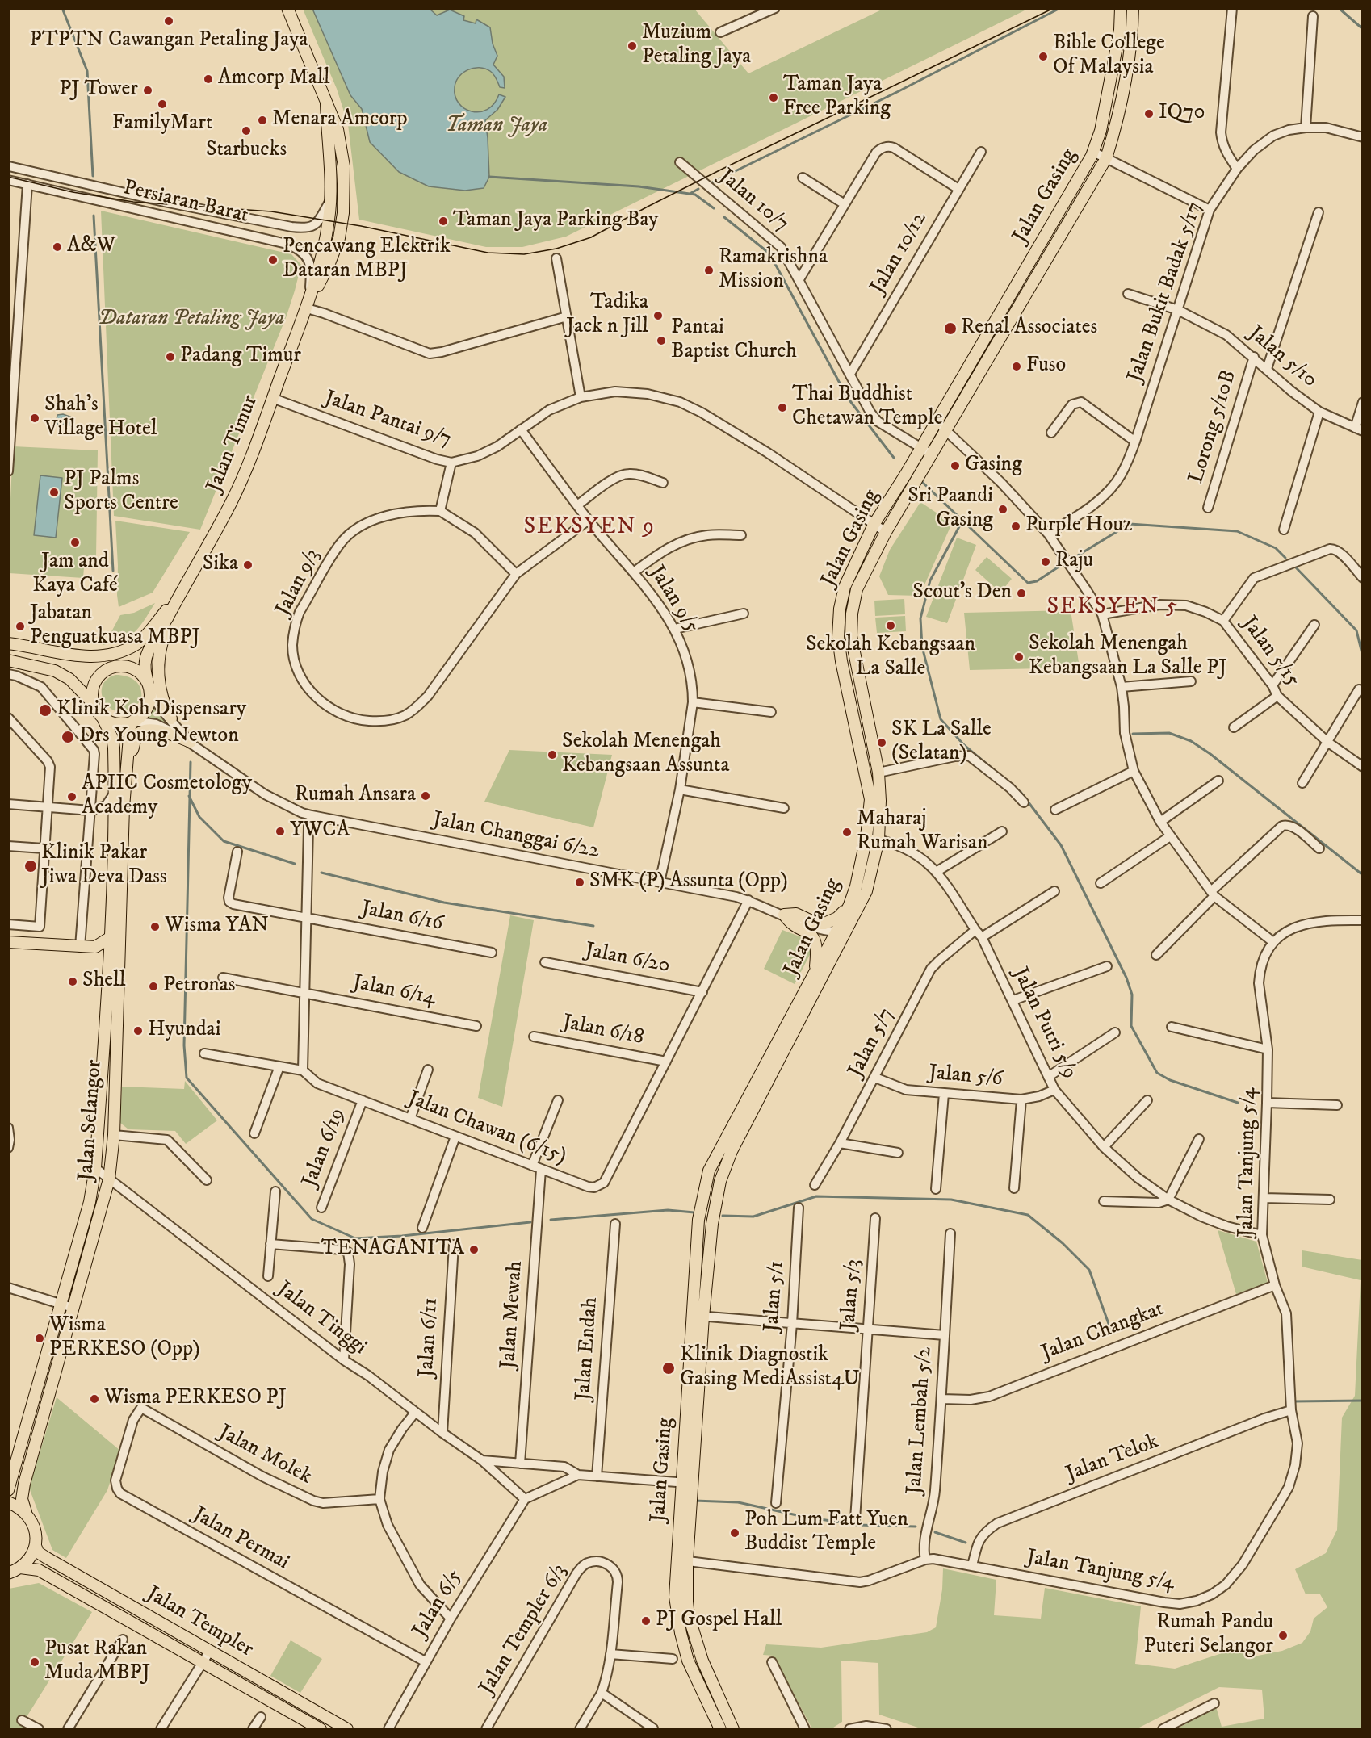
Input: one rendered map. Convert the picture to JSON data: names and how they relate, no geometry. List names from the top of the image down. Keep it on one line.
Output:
{"streets":{"main road":["Jalan Gasing","Jalan Timur","Jalan Selangor","Jalan Templer"],"street":["Jalan 10/7","Persiaran Barat","Jalan 10/12","Jalan Bukit Badak 5/17","Jalan 5/10","Jalan Pantai 9/7","Lorong 5/10B","Jalan 9/3","Jalan 9/5","Jalan 5/15","Jalan Changgai 6/22","Jalan 6/16","Jalan 6/20","Jalan 6/14","Jalan Putri 5/9","Jalan 6/18","Jalan 5/7","Jalan 5/6","Jalan Chawan (6/15)","Jalan 6/19","Jalan Tanjung 5/4","Jalan 5/3","Jalan 5/1","Jalan Mewah","Jalan Tinggi","Jalan Changkat","Jalan 6/11","Jalan Endah","Jalan Lembah 5/2","Jalan Molek","Jalan Telok","Jalan Permai","Jalan 6/5","Jalan Templer 6/3"]},"crossings":[["Jalan Gasing","Jalan 10/7"],["Jalan Gasing","Jalan Pantai 9/7"],["Jalan Gasing","Jalan Changgai 6/22"],["Jalan Gasing","Jalan Putri 5/9"],["Jalan 10/7","Jalan 10/12"],["Persiaran Barat","Jalan Timur"],["Jalan Bukit Badak 5/17","Jalan 5/10"],["Jalan 5/10","Lorong 5/10B"],["Jalan Pantai 9/7","Jalan Timur"],["Jalan Pantai 9/7","Jalan 9/5"],["Jalan Timur","Jalan Changgai 6/22"],["Jalan Timur","Jalan Selangor"],["Jalan 9/3","Jalan 9/5"],["Jalan 9/5","Jalan Changgai 6/22"],["Jalan Changgai 6/22","Jalan Selangor"],["Jalan Changgai 6/22","Jalan Chawan (6/15)"],["Jalan 6/20","Jalan Chawan (6/15)"],["Jalan Putri 5/9","Jalan 5/7"],["Jalan Putri 5/9","Jalan 5/6"],["Jalan Putri 5/9","Jalan Tanjung 5/4"],["Jalan 6/18","Jalan Chawan (6/15)"],["Jalan 5/7","Jalan 5/6"],["Jalan Selangor","Jalan Tinggi"],["Jalan Selangor","Jalan Templer"],["Jalan Chawan (6/15)","Jalan 6/19"],["Jalan Chawan (6/15)","Jalan Mewah"],["Jalan Tanjung 5/4","Jalan Changkat"],["Jalan Tanjung 5/4","Jalan Lembah 5/2"],["Jalan Tanjung 5/4","Jalan Telok"],["Jalan Tinggi","Jalan 6/11"],["Jalan Tinggi","Jalan 6/5"],["Jalan Changkat","Jalan Lembah 5/2"],["Jalan Molek","Jalan Permai"],["Jalan Permai","Jalan 6/5"]],"districts":["SEKSYEN 9","SEKSYEN 5"],"parks":["Taman Jaya","Dataran Petaling Jaya"],"places":["PTPTN Cawangan Petaling Jaya","Muzium Petaling Jaya","Bible College Of Malaysia","Amcorp Mall","PJ Tower","Taman Jaya Free Parking","FamilyMart","IQ70","Menara Amcorp","Starbucks","Taman Jaya Parking Bay","A&W","Pencawang Elektrik Dataran MBPJ","Ramakrishna Mission","Tadika Jack n Jill","Renal Associates","Pantai Baptist Church","Padang Timur","Fuso","Thai Buddhist Chetawan Temple","Shah's Village Hotel","Gasing","PJ Palms Sports Centre","Sri Paandi Gasing","Purple Houz","Jam and Kaya Café","Raju","Sika","Scout's Den","Sekolah Kebangsaan La Salle","Jabatan Penguatkuasa MBPJ","Sekolah Menengah Kebangsaan La Salle PJ","Klinik Koh Dispensary","Drs Young Newton","SK La Salle (Selatan)","Sekolah Menengah Kebangsaan Assunta","Rumah Ansara","APIIC Cosmetology Academy","YWCA","Maharaj Rumah Warisan","Klinik Pakar Jiwa Deva Dass","SMK (P) Assunta (Opp)","Wisma YAN","Shell","Petronas","Hyundai","TENAGANITA","Wisma PERKESO (Opp)","Klinik Diagnostik Gasing MediAssist4U","Wisma PERKESO PJ","Poh Lum Fatt Yuen Buddist Temple","PJ Gospel Hall","Rumah Pandu Puteri Selangor","Pusat Rakan Muda MBPJ"]}
